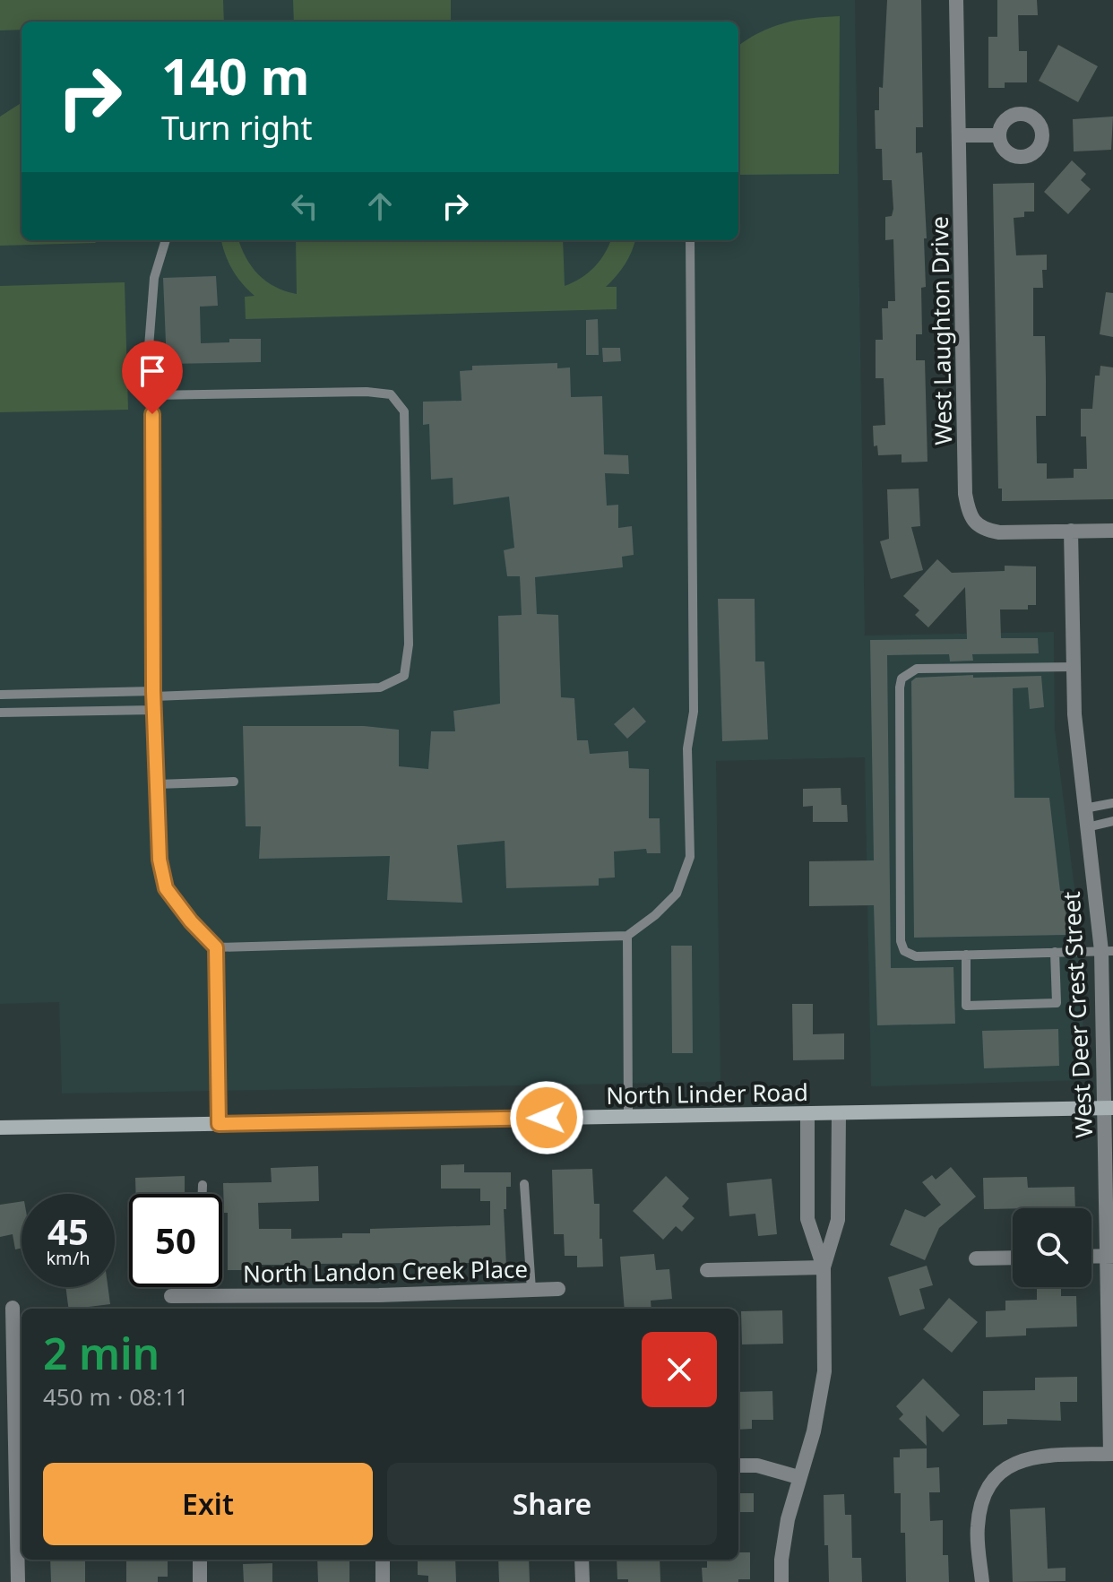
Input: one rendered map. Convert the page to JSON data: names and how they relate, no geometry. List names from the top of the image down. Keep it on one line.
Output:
{"streets":{"main road":["North Linder Road"],"street":["West Laughton Drive","West Deer Crest Street","North Landon Creek Place"]},"crossings":[["West Laughton Drive","West Deer Crest Street"],["West Deer Crest Street","North Linder Road"]],"page":{"turn":["140 m","Turn right"],"speed":"45 km/h","limit":"50","heading":["2 min","450 m · 08:11"],"buttons":["Exit","Share"]}}
